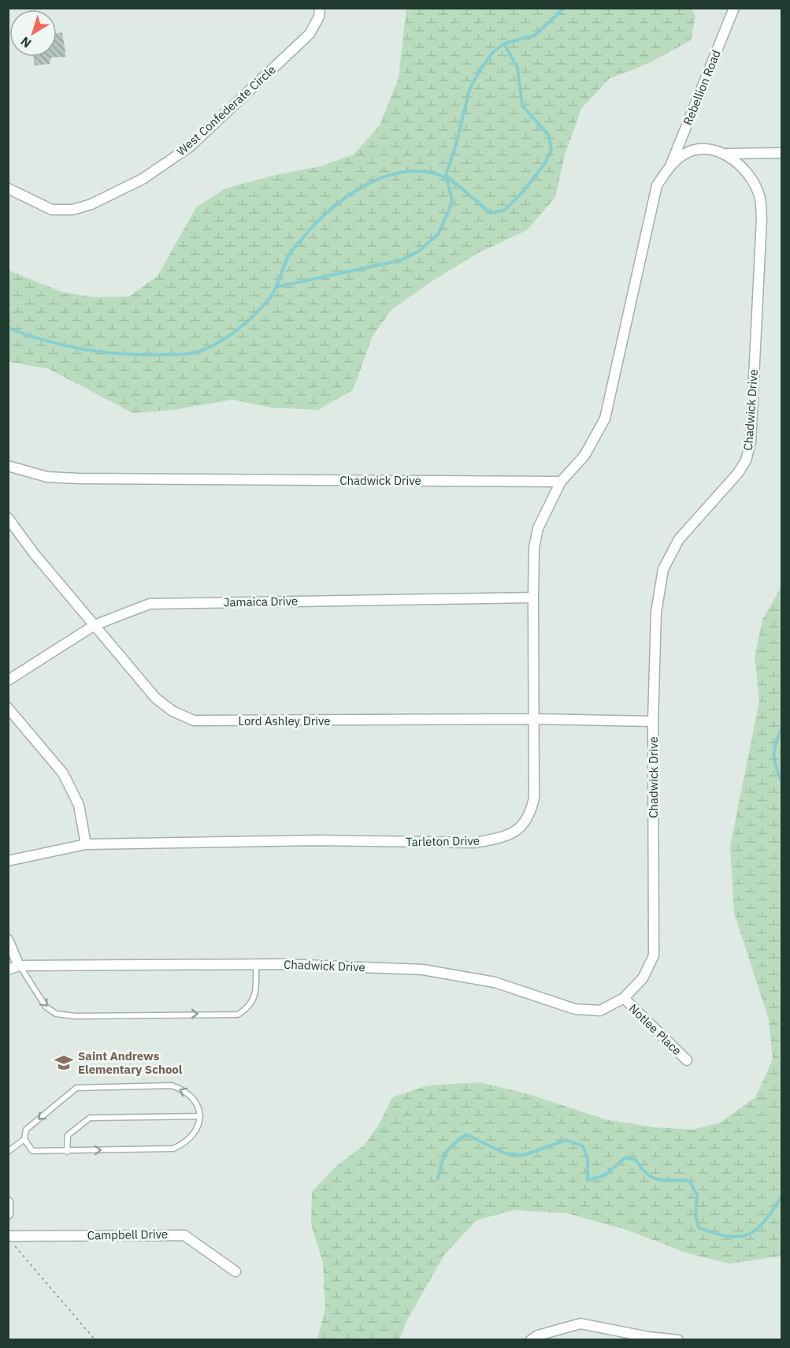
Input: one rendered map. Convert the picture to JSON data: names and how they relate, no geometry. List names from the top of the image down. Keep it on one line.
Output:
{"streets":{"street":["Rebellion Road","West Confederate Circle","Chadwick Drive","Jamaica Drive","Lord Ashley Drive","Tarleton Drive","Notlee Place","Campbell Drive"]},"crossings":[["Rebellion Road","Chadwick Drive"],["Chadwick Drive","Lord Ashley Drive"],["Chadwick Drive","Tarleton Drive"],["Chadwick Drive","Notlee Place"],["Jamaica Drive","Lord Ashley Drive"],["Jamaica Drive","Tarleton Drive"],["Lord Ashley Drive","Tarleton Drive"]],"places":{"school or university":["Saint Andrews Elementary School"]},"north":"bottom left"}
